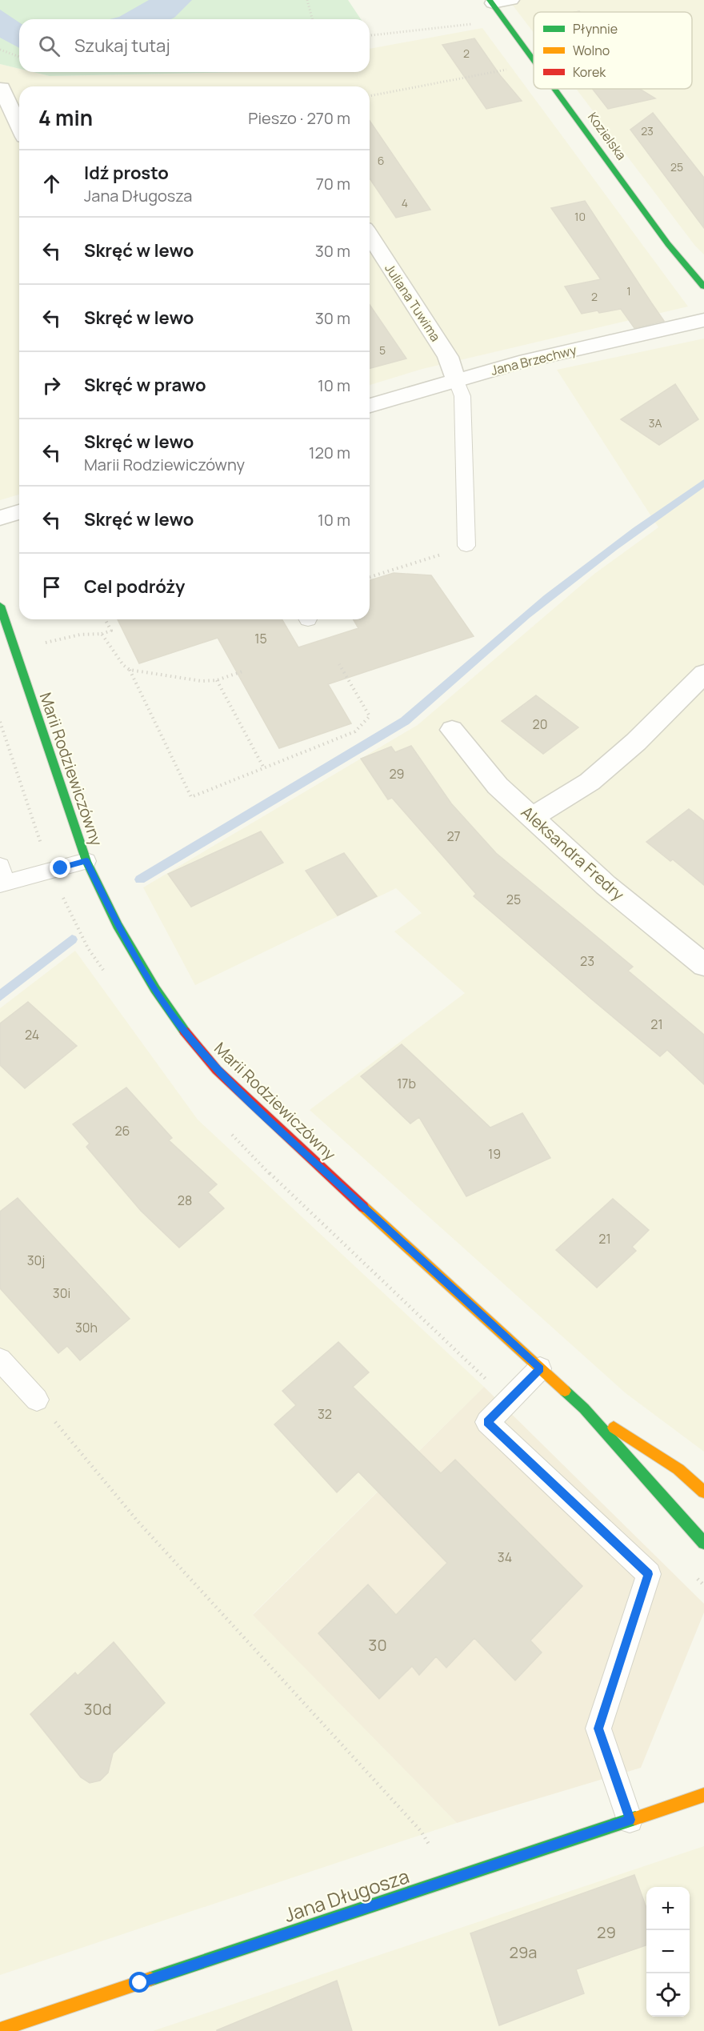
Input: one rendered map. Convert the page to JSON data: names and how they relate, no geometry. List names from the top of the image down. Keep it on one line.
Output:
{"streets":{"street":["Kozielska","Juliana Tuwima","Jana Brzechwy","Marii Rodziewiczówny","Aleksandra Fredry","Jana Długosza"]},"crossings":[["Juliana Tuwima","Jana Brzechwy"]],"house_numbers":["2","23","6","25","4","10","1","2","5","3A","15","20","29","27","25","23","21","24","17b","26","19","28","21","30j","30i","30h","32","34","30","30d","29","29a"],"legend":["Płynnie","Wolno","Korek"],"page":{"search":"Szukaj tutaj","heading":["4 min","Pieszo · 270 m"],"list":[["Idź prosto","Jana Długosza","70 m"],["Skręć w lewo","30 m"],["Skręć w lewo","30 m"],["Skręć w prawo","10 m"],["Skręć w lewo","Marii Rodziewiczówny","120 m"],["Skręć w lewo","10 m"],"Cel podróży"],"map_buttons":["+","−"]}}
